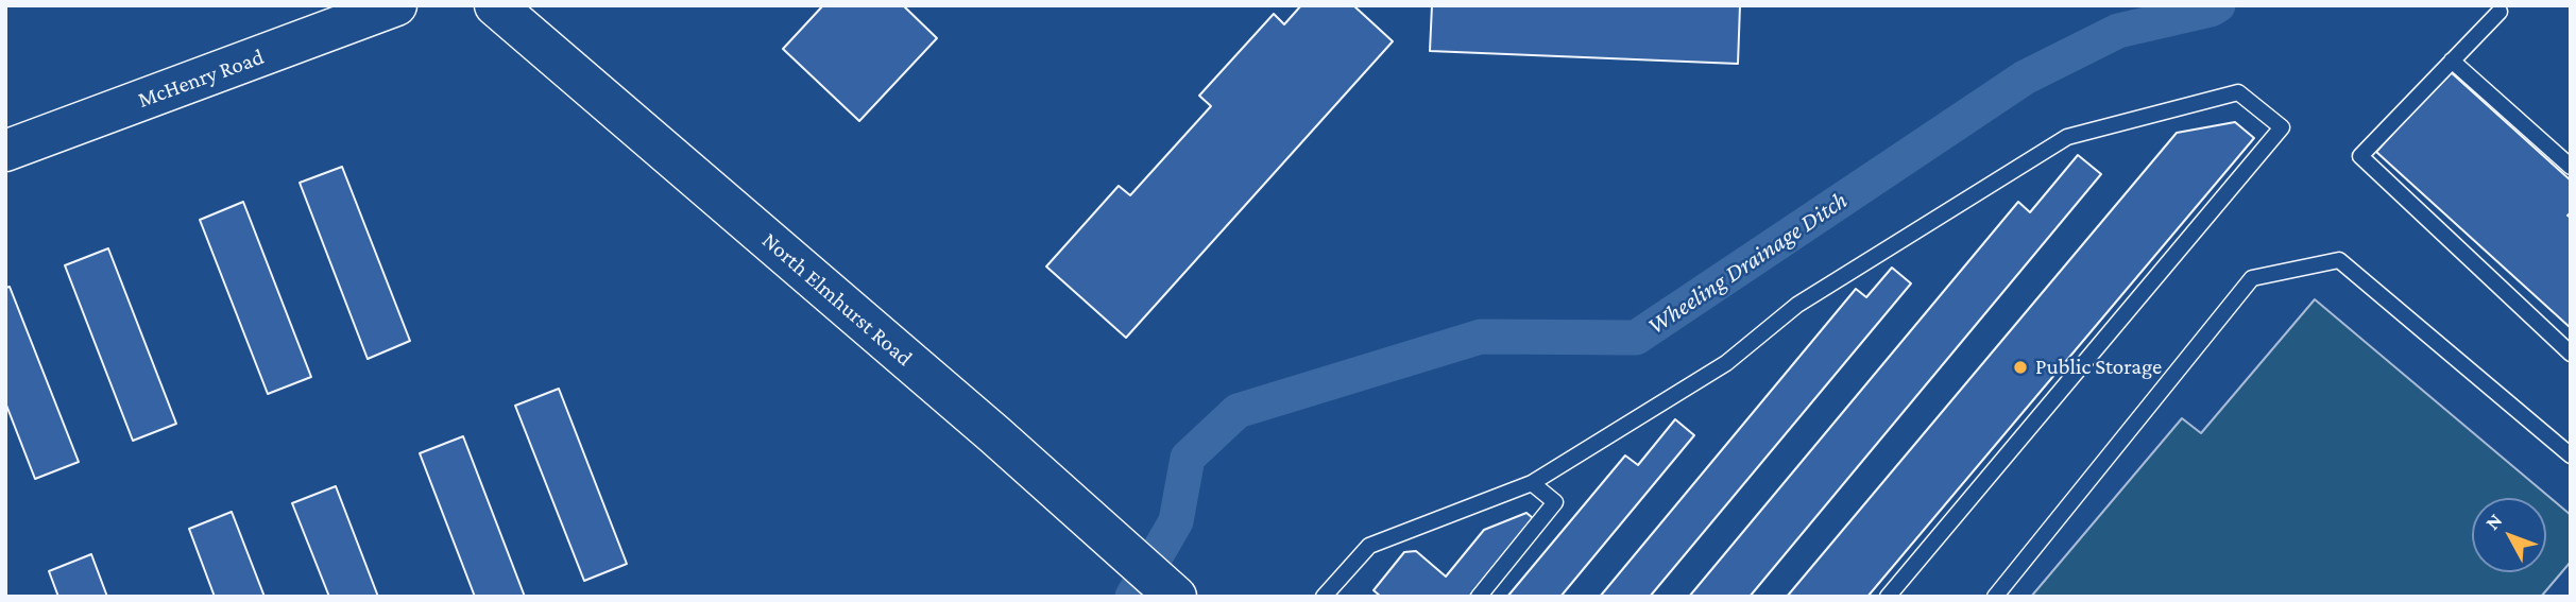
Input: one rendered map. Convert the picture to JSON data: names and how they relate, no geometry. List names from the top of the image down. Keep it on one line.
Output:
{"streets":{"main road":["McHenry Road","North Elmhurst Road"]},"water":["Wheeling Drainage Ditch"],"places":["Public Storage"],"north":"top left"}
